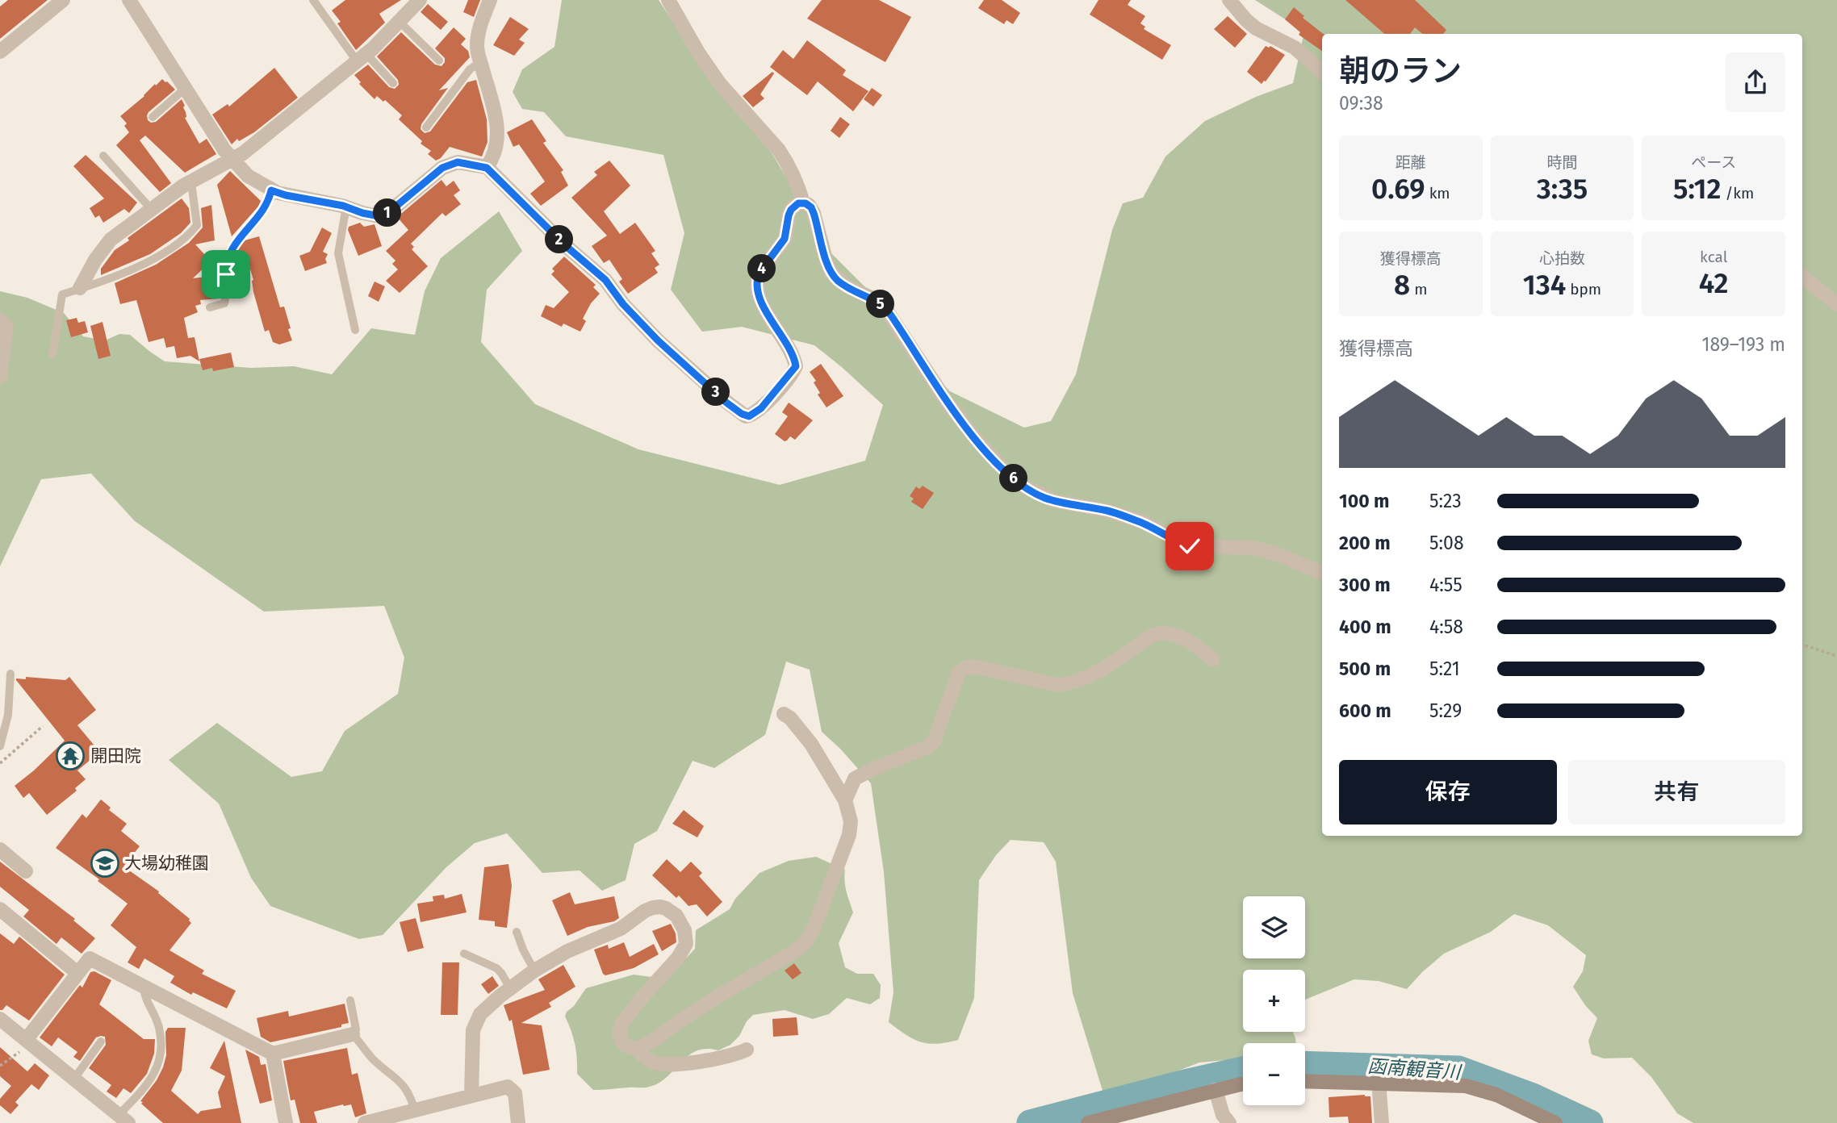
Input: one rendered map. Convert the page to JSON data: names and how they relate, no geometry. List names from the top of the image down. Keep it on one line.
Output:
{"water":["函南観音川"],"places":{"temple":["開田院"],"school or university":["大場幼稚園"]},"page":{"heading":["朝のラン","09:38"],"stats":[["距離","0.69 km"],["時間","3:35"],["ペース","5:12 /km"],["獲得標高","8 m"],["心拍数","134 bpm"],["kcal","42"]],"pins":["1","2","4","5","3","6"],"chart":["獲得標高","189–193 m"],"list":[{"name":"100 m","note":"5:23"},{"name":"200 m","note":"5:08"},{"name":"300 m","note":"4:55"},{"name":"400 m","note":"4:58"},{"name":"500 m","note":"5:21"},{"name":"600 m","note":"5:29"}],"buttons":["保存","共有"],"map_buttons":["+","−"]}}
